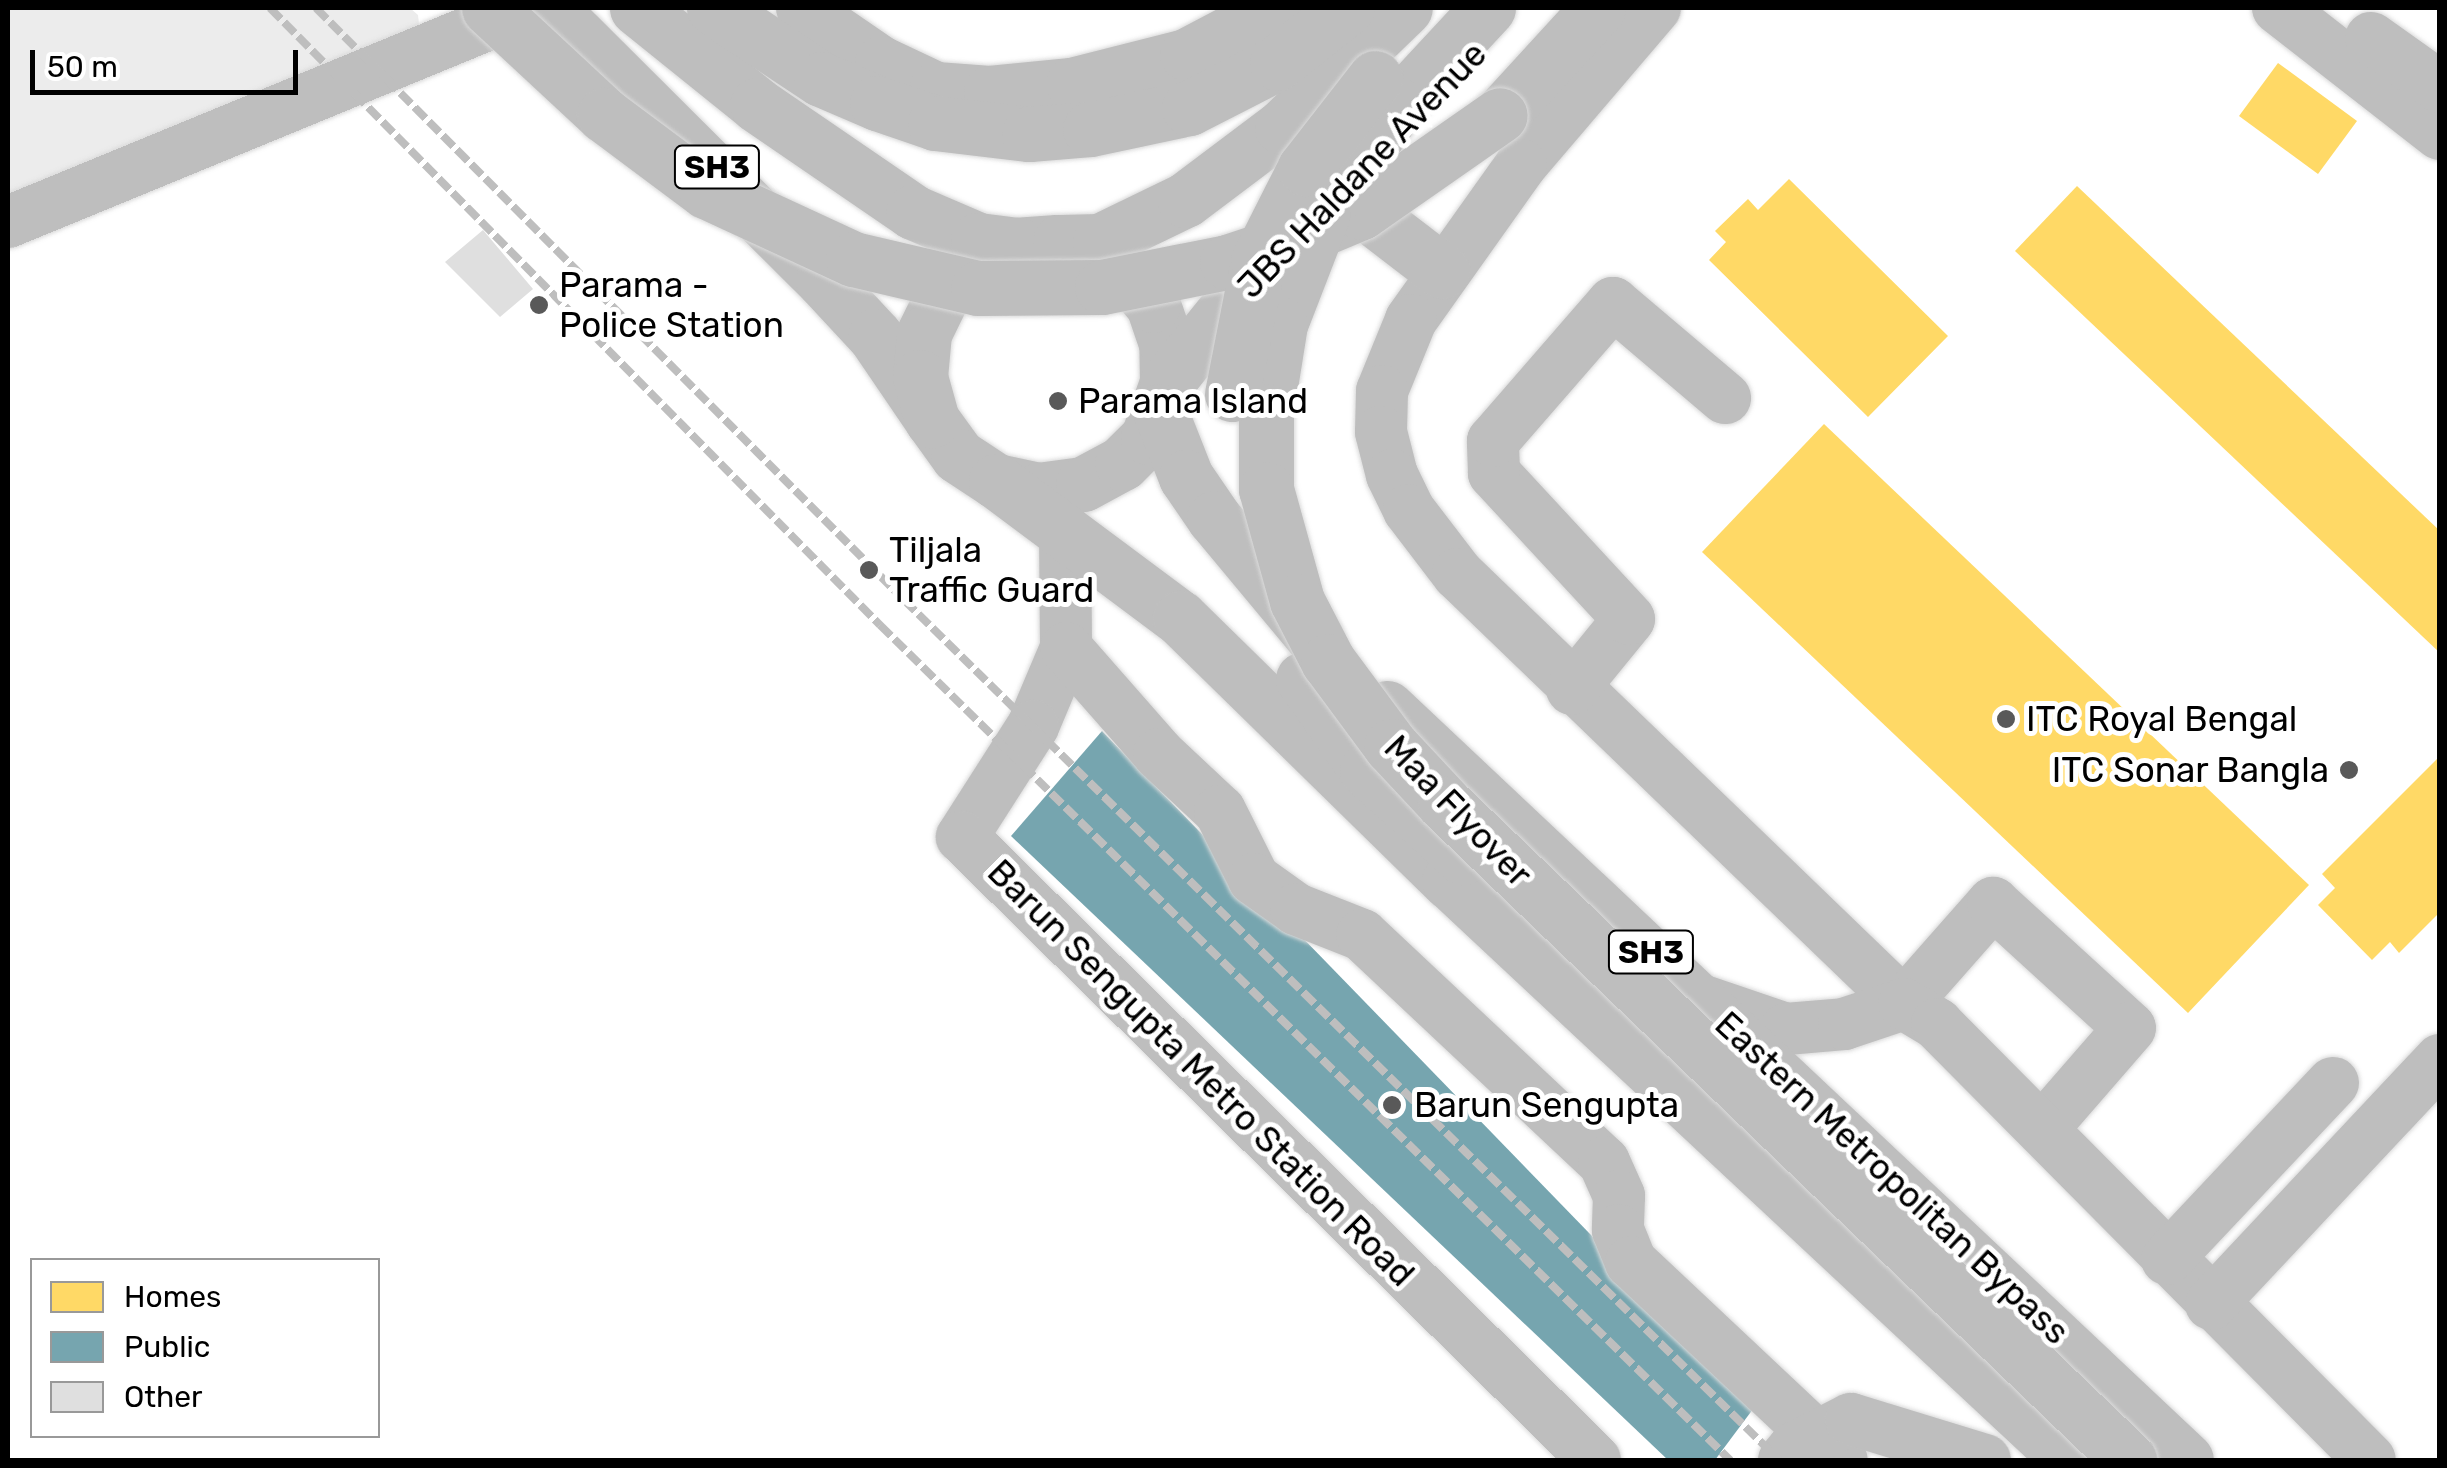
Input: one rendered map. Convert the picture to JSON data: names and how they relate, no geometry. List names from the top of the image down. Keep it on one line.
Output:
{"streets":{"main road":["SH3","JBS Haldane Avenue","Maa Flyover","Eastern Metropolitan Bypass"],"street":["Barun Sengupta Metro Station Road"]},"crossings":[["SH3","JBS Haldane Avenue"],["SH3","Barun Sengupta Metro Station Road"],["SH3","Eastern Metropolitan Bypass"],["JBS Haldane Avenue","Eastern Metropolitan Bypass"]],"places":["Parama - Police Station","Parama Island","Tiljala Traffic Guard","ITC Royal Bengal","ITC Sonar Bangla","Barun Sengupta"],"legend":["Homes","Public","Other"],"scale_bar":"50 m"}
